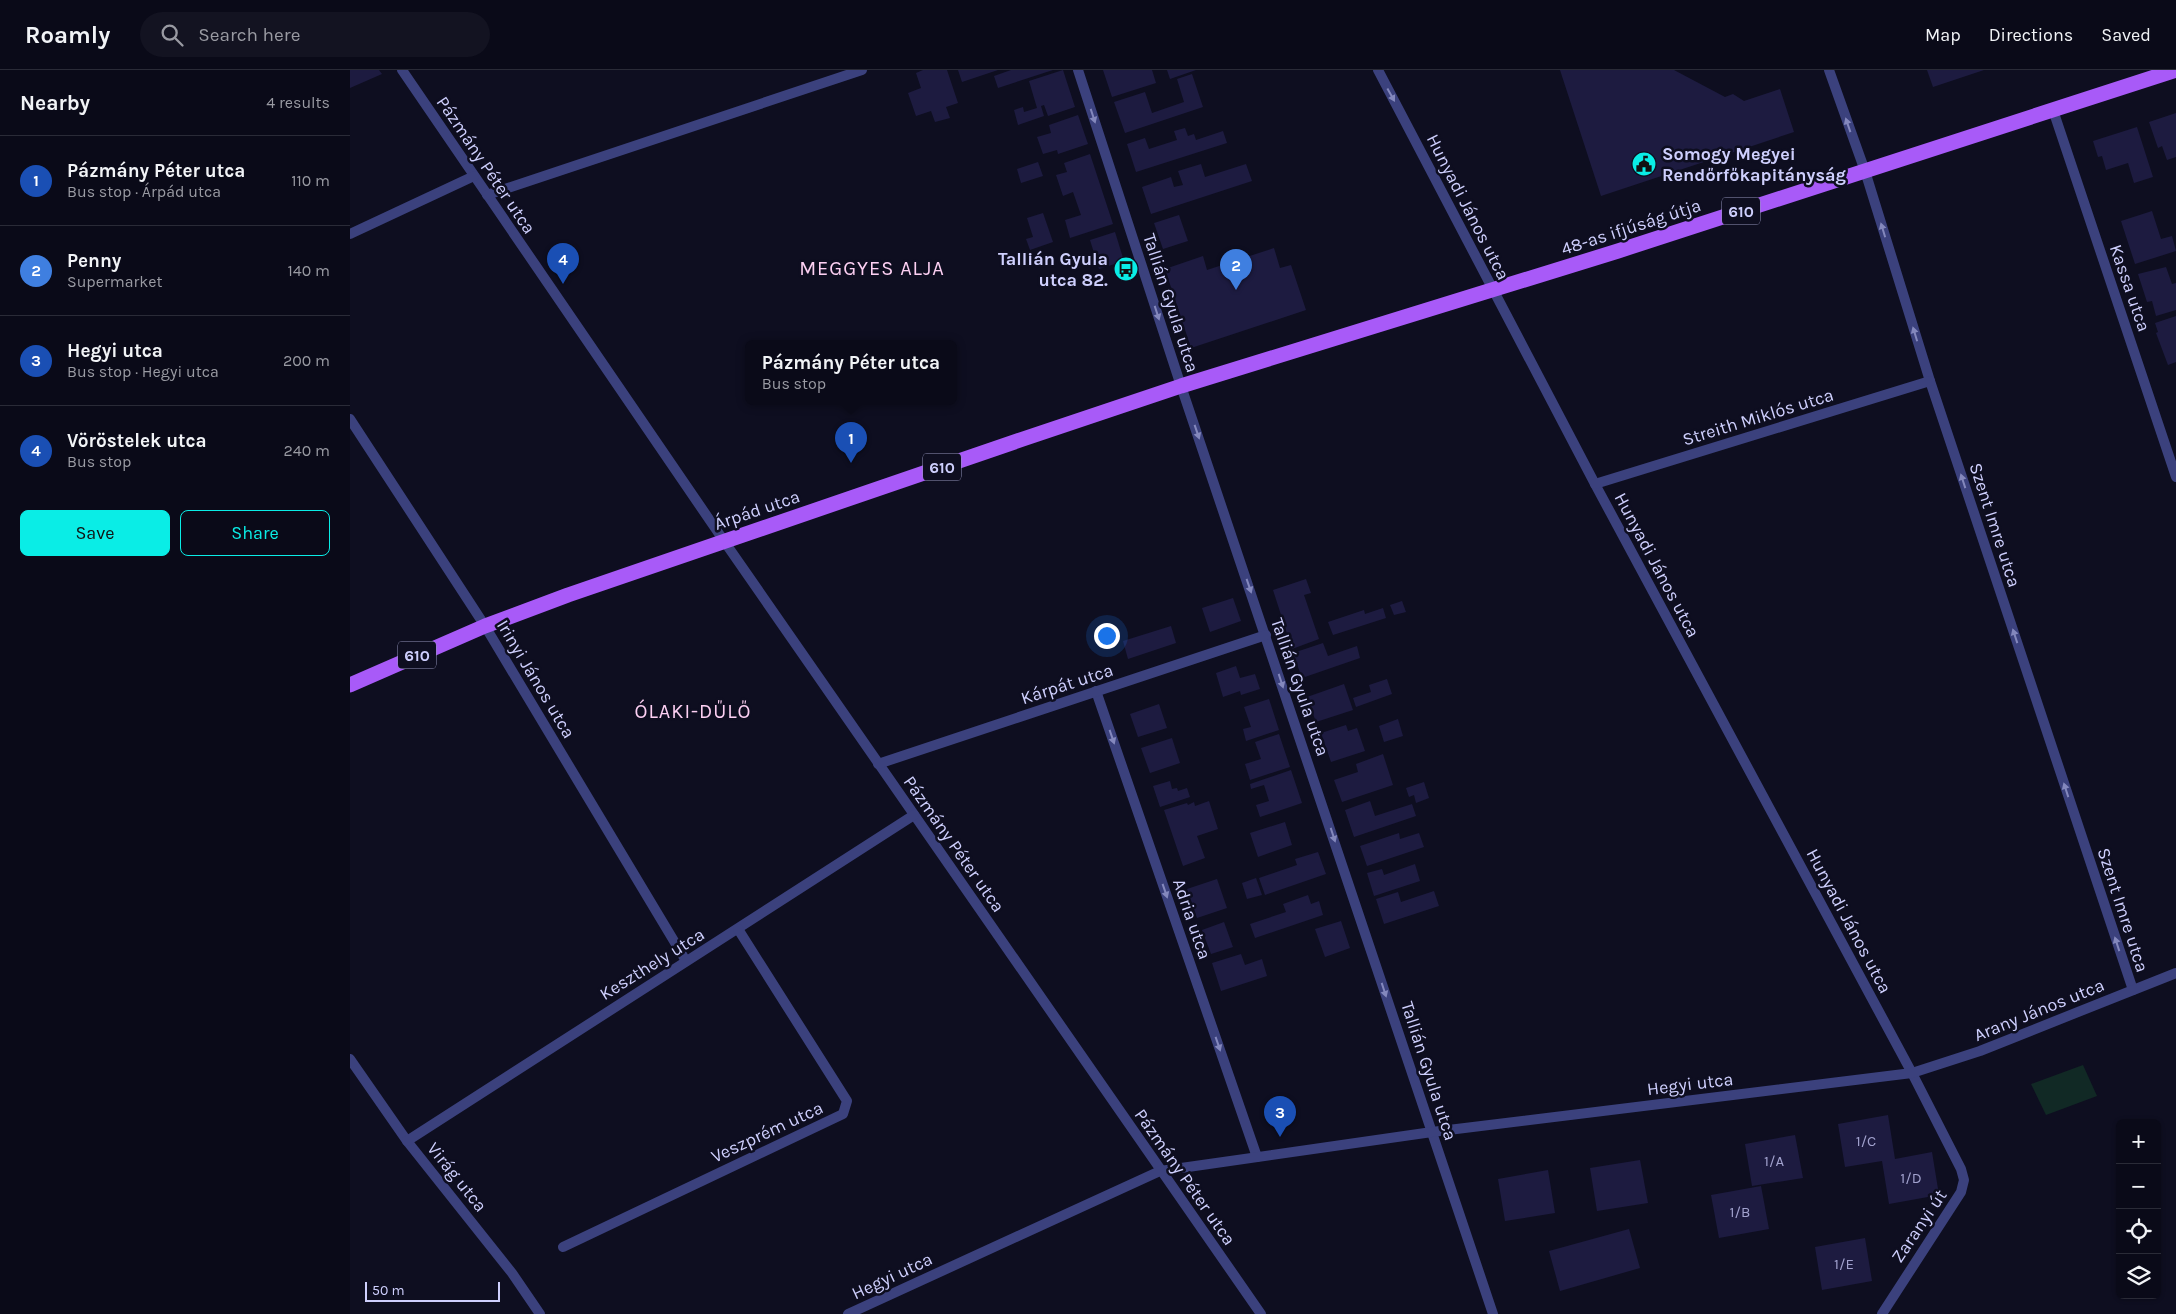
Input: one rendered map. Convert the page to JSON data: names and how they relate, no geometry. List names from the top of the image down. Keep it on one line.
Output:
{"streets":{"main road":["610","48-as ifjúság útja","Árpád utca"],"street":["Pázmány Péter utca","Hunyadi János utca","Kassa utca","Tallián Gyula utca","Streith Miklós utca","Szent Imre utca","Irinyi János utca","Kárpát utca","Adria utca","Keszthely utca","Arany János utca","Hegyi utca","Veszprém utca","Virág utca","Zaranyi út"]},"crossings":[["Pázmány Péter utca","Árpád utca"],["Pázmány Péter utca","Kárpát utca"],["Pázmány Péter utca","Keszthely utca"],["Pázmány Péter utca","Hegyi utca"],["Hunyadi János utca","48-as ifjúság útja"],["Hunyadi János utca","Streith Miklós utca"],["Hunyadi János utca","Arany János utca"],["Hunyadi János utca","Hegyi utca"],["Hunyadi János utca","Zaranyi út"],["48-as ifjúság útja","Kassa utca"],["48-as ifjúság útja","Tallián Gyula utca"],["48-as ifjúság útja","Árpád utca"],["48-as ifjúság útja","Szent Imre utca"],["Tallián Gyula utca","Árpád utca"],["Tallián Gyula utca","Kárpát utca"],["Tallián Gyula utca","Hegyi utca"],["Streith Miklós utca","Szent Imre utca"],["Árpád utca","Irinyi János utca"],["Szent Imre utca","Arany János utca"],["Irinyi János utca","Keszthely utca"],["Kárpát utca","Adria utca"],["Adria utca","Hegyi utca"],["Keszthely utca","Veszprém utca"],["Keszthely utca","Virág utca"],["Arany János utca","Hegyi utca"],["Arany János utca","Zaranyi út"],["Hegyi utca","Zaranyi út"]],"one_way":["Tallián Gyula utca","Szent Imre utca","Adria utca"],"districts":["MEGGYES ALJA","ÓLAKI-DŰLŐ"],"places":{"public building":["Somogy Megyei Rendőrfőkapitányság"],"bus stop":["Tallián Gyula utca 82."]},"house_numbers":["1/C","1/A","1/D","1/B","1/E"],"scale_bar":"50 m","page":{"header":"Roamly","search":"Search here","nav":["Map","Directions","Saved"],"heading":["Nearby","4 results"],"list":[{"mark":"1","name":"Pázmány Péter utca","note":"Bus stop · Árpád utca","value":"110 m"},{"mark":"2","name":"Penny","note":"Supermarket","value":"140 m"},{"mark":"3","name":"Hegyi utca","note":"Bus stop · Hegyi utca","value":"200 m"},{"mark":"4","name":"Vöröstelek utca","note":"Bus stop","value":"240 m"}],"pins":["4","2","1","3"],"popup":["Pázmány Péter utca","Bus stop"],"buttons":["Save","Share"],"map_buttons":["+","−"],"scale":"50 m"}}
